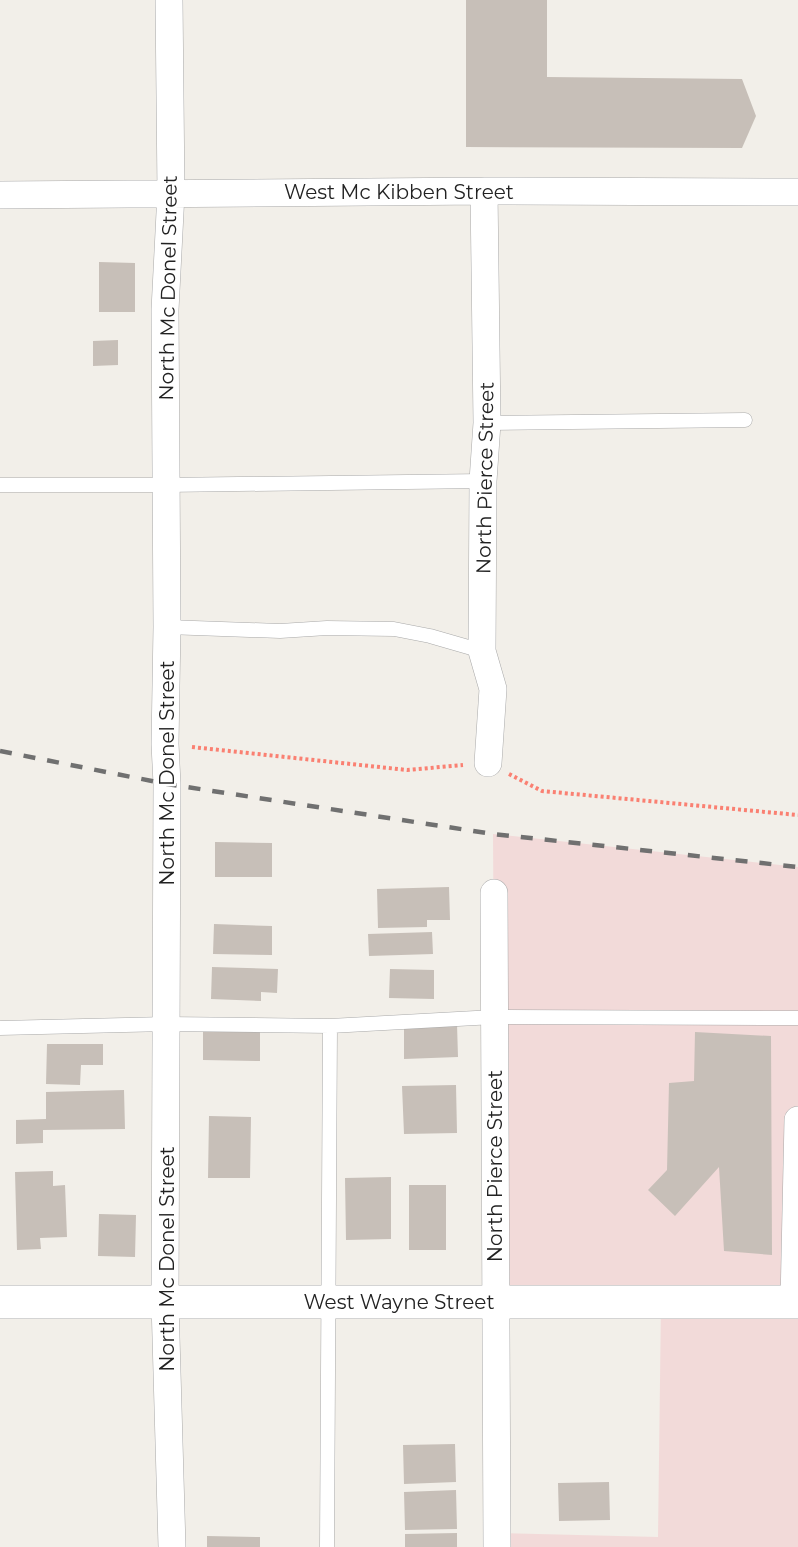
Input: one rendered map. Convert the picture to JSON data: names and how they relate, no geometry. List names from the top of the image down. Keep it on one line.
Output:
{"streets":{"street":["West Mc Kibben Street","North Mc Donel Street","North Pierce Street","West Wayne Street"]},"crossings":[["West Mc Kibben Street","North Mc Donel Street"],["West Mc Kibben Street","North Pierce Street"],["North Mc Donel Street","West Wayne Street"],["North Pierce Street","West Wayne Street"]]}
